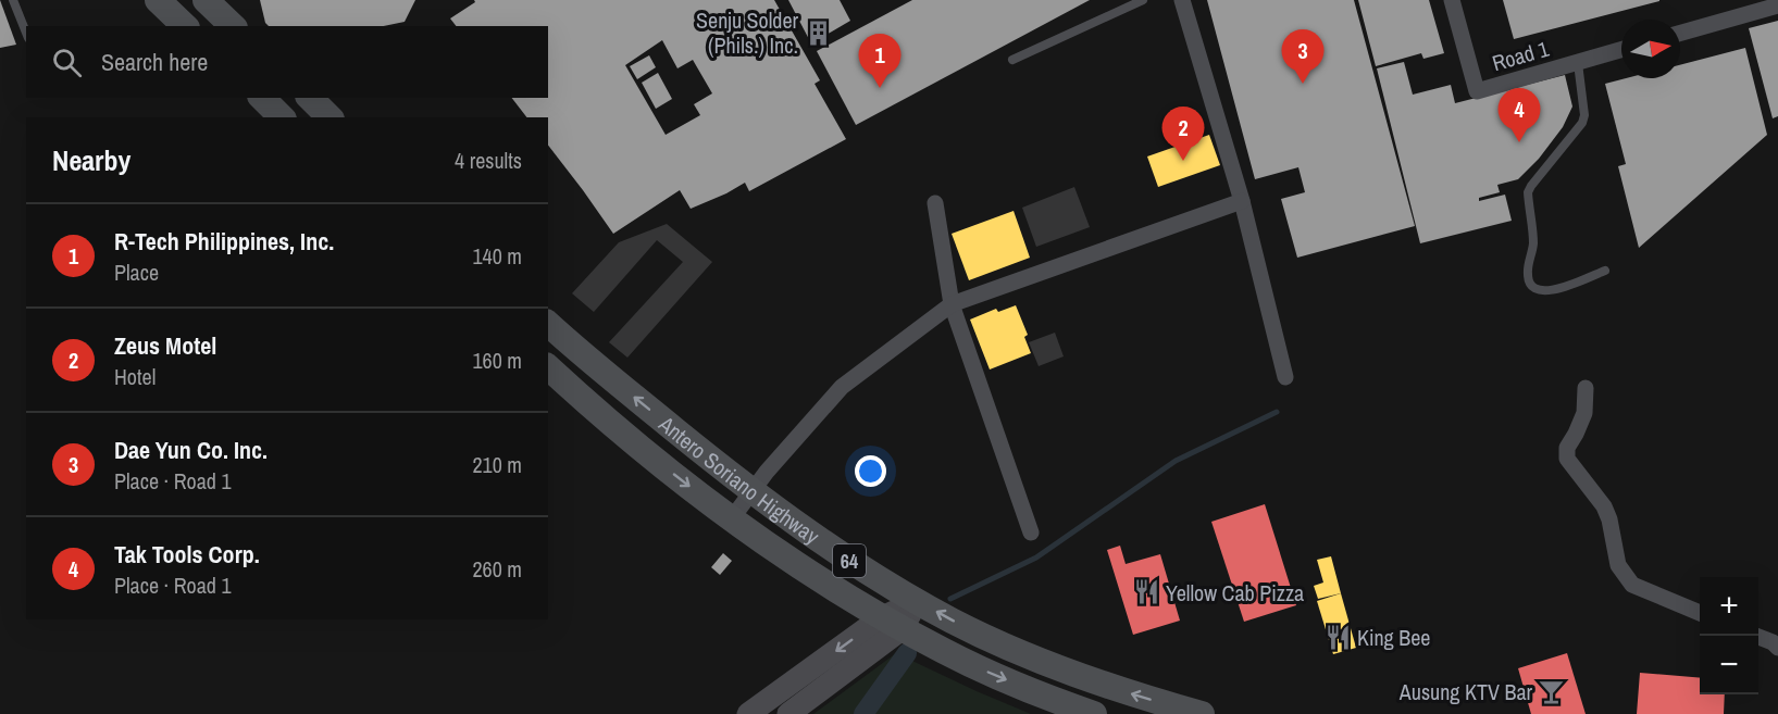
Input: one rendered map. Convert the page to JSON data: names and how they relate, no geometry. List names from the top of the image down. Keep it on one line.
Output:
{"streets":{"main road":["Antero Soriano Highway","64"],"street":["Road 1"]},"places":{"building":["Senju Solder (Phils.) Inc."],"restaurant":["Yellow Cab Pizza","King Bee"],"bar":["Ausung KTV Bar"]},"north":"right","page":{"search":"Search here","pins":["3","1","4","2"],"heading":["Nearby","4 results"],"list":[{"mark":"1","name":"R-Tech Philippines, Inc.","note":"Place","value":"140 m"},{"mark":"2","name":"Zeus Motel","note":"Hotel","value":"160 m"},{"mark":"3","name":"Dae Yun Co. Inc.","note":"Place · Road 1","value":"210 m"},{"mark":"4","name":"Tak Tools Corp.","note":"Place · Road 1","value":"260 m"}],"map_buttons":["+","−"]}}
